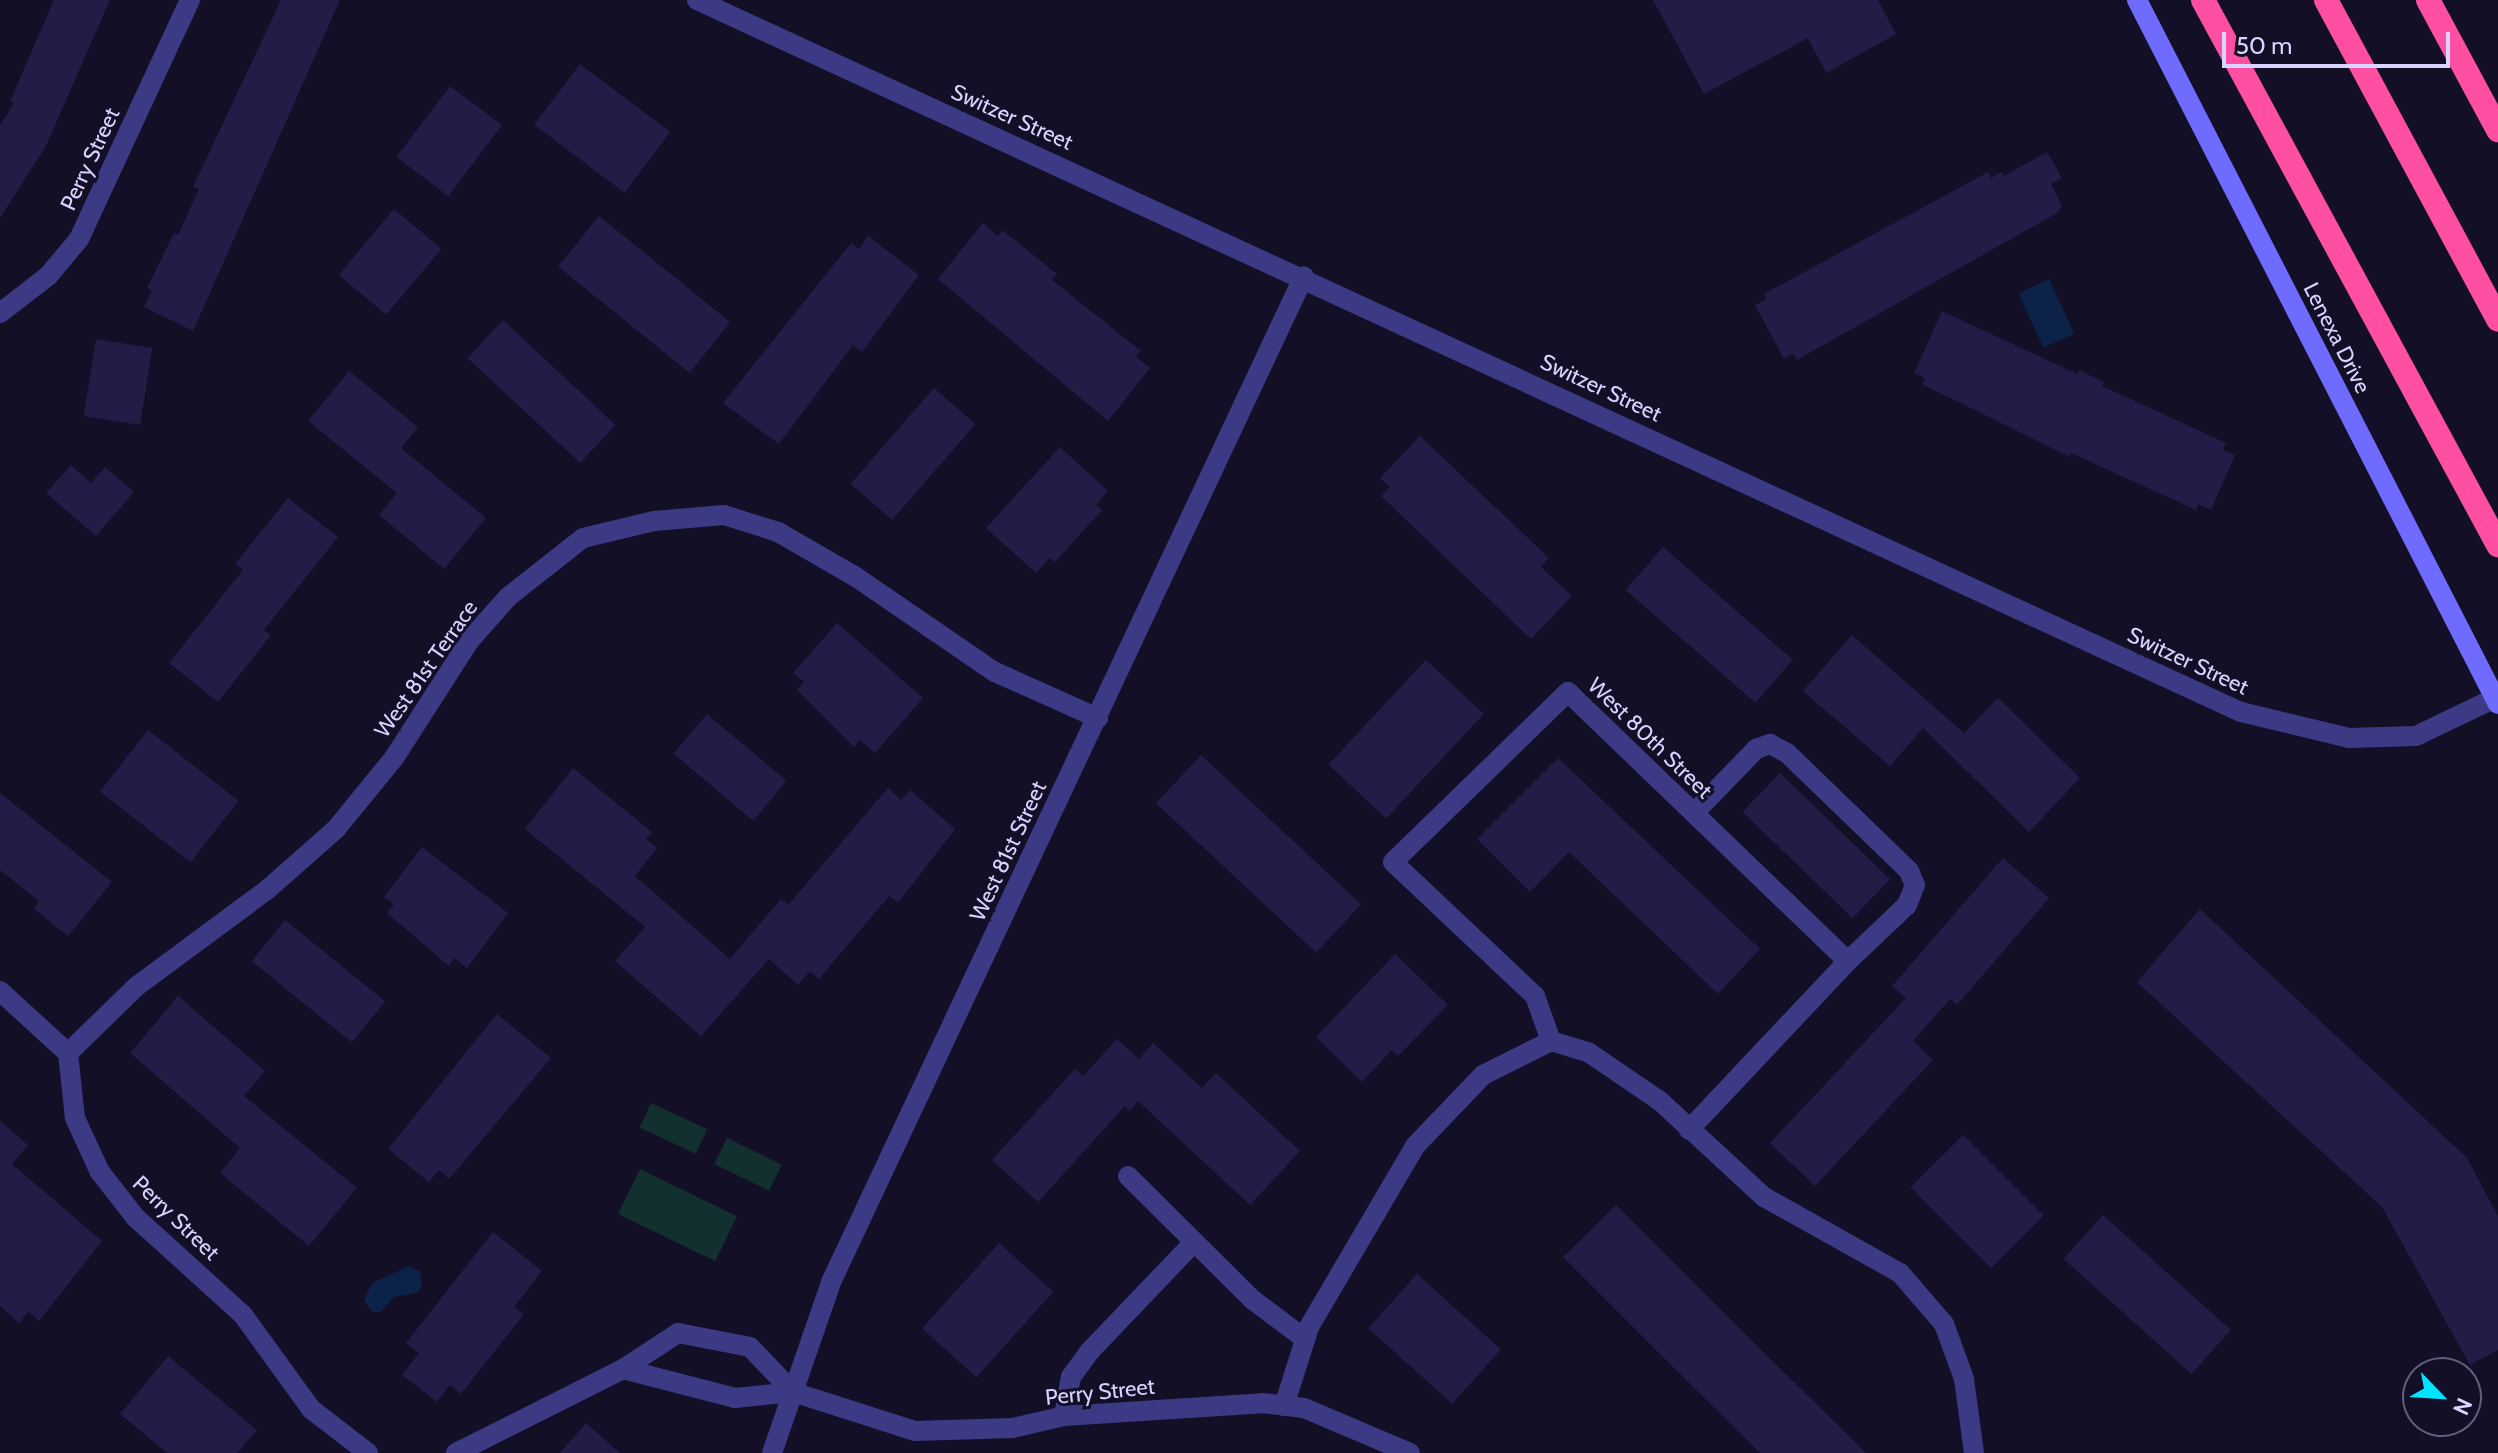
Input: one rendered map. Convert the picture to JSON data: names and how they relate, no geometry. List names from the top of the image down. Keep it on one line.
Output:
{"streets":{"street":["Switzer Street","Perry Street","Lenexa Drive","West 81st Terrace","West 80th Street","West 81st Street"]},"crossings":[["Switzer Street","Lenexa Drive"],["Switzer Street","West 81st Street"],["Perry Street","West 81st Terrace"],["Perry Street","West 81st Street"],["West 81st Terrace","West 81st Street"]],"scale_bar":"50 m","north":"bottom right"}
